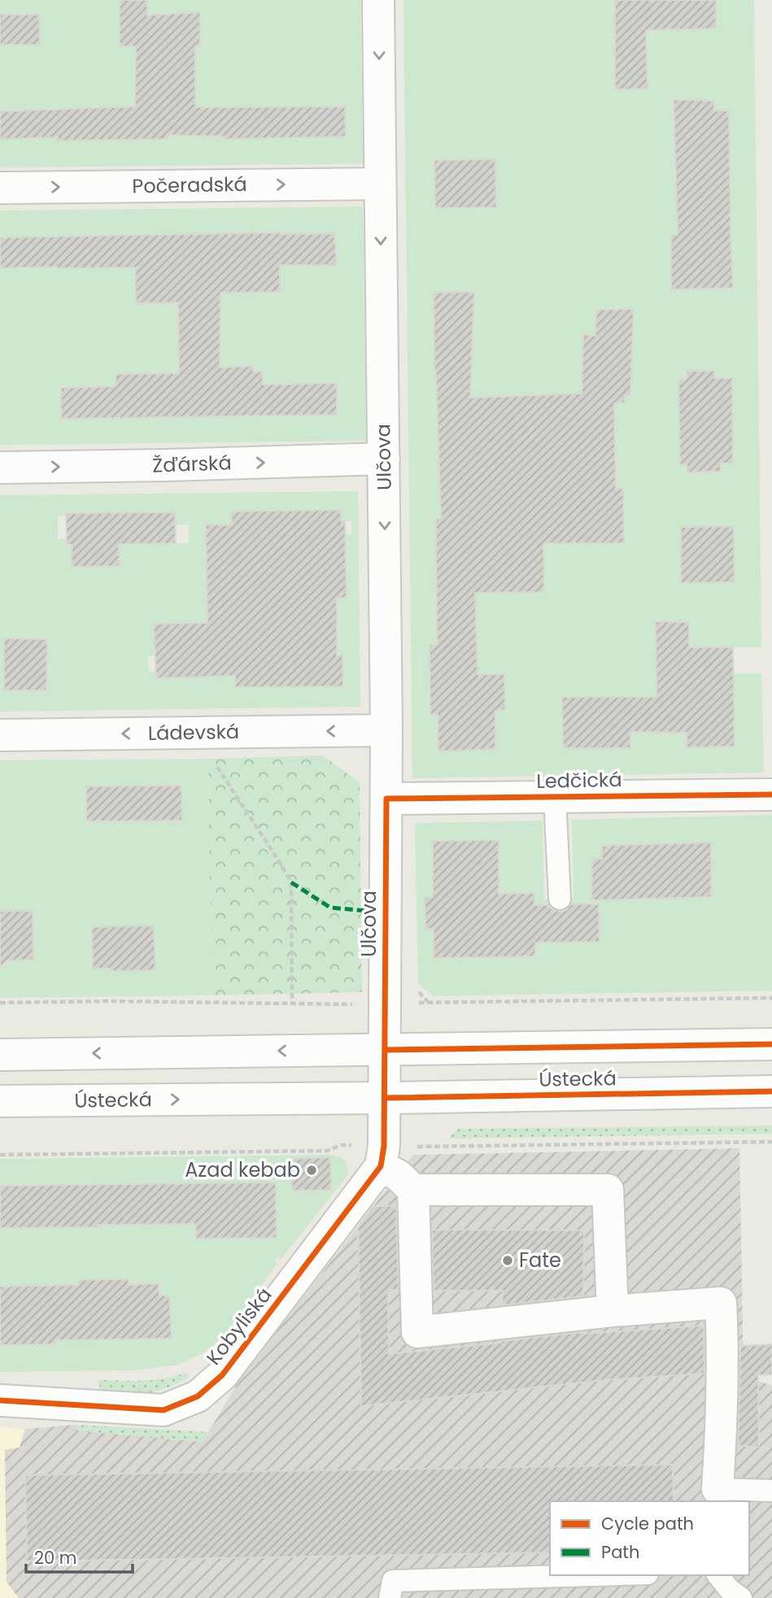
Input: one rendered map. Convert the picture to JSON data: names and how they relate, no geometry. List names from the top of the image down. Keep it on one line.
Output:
{"streets":{"street":["Počeradská","Ulčova","Žďárská","Ládevská","Ledčická","Ústecká","Kobyliská"]},"crossings":[["Počeradská","Ulčova"],["Ulčova","Žďárská"],["Ulčova","Ládevská"],["Ulčova","Ledčická"],["Ulčova","Ústecká"]],"one_way":["Počeradská","Ulčova","Žďárská","Ládevská"],"places":["Azad kebab","Fate"],"legend":["Cycle path","Path"],"scale_bar":"20 m"}
